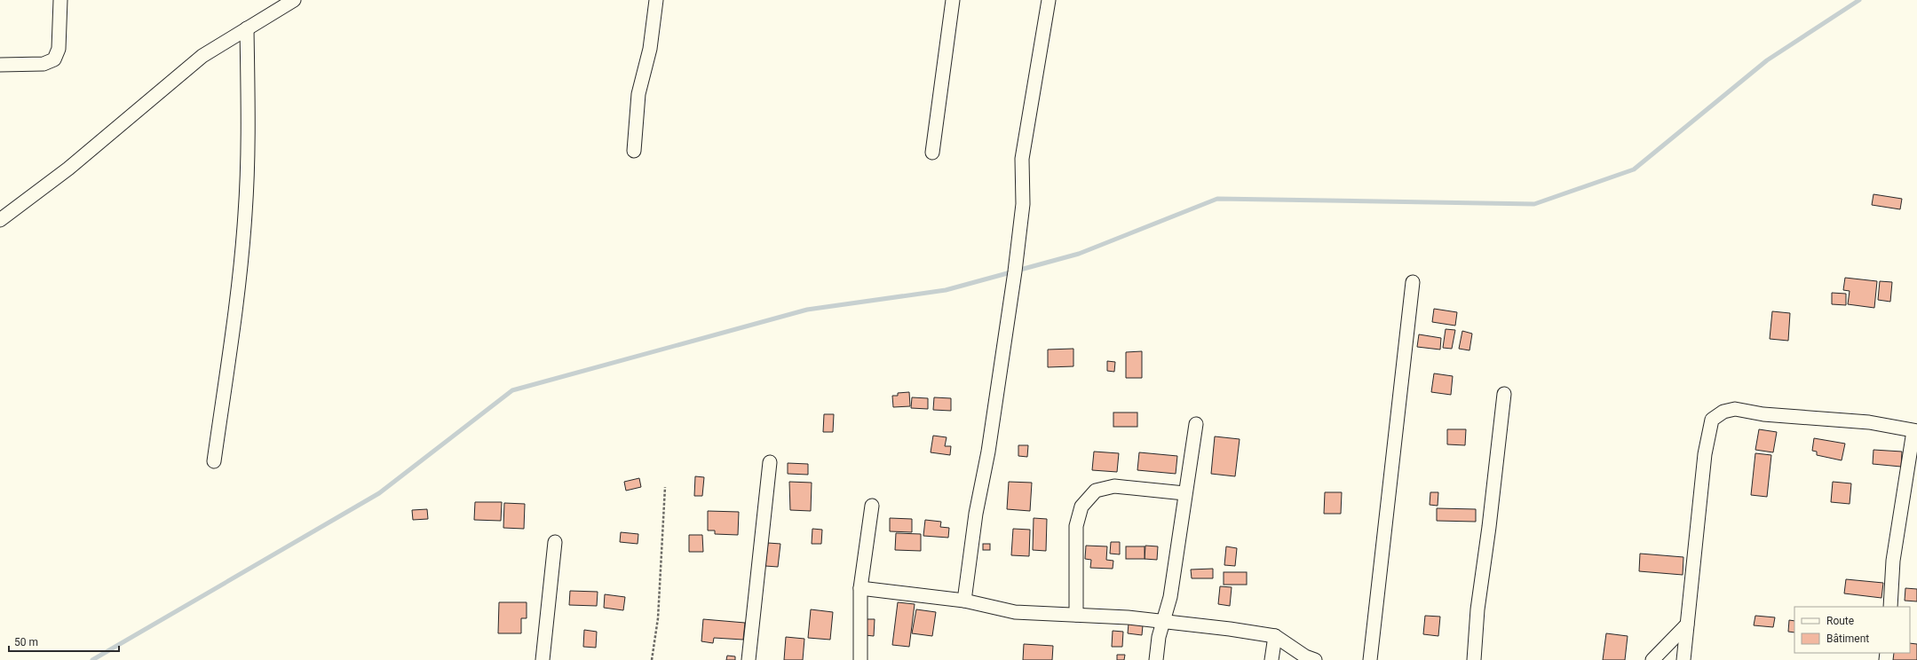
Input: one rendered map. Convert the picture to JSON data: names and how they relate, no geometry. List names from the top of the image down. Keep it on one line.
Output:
{"legend":["Route","Bâtiment"],"scale_bar":"50 m"}
